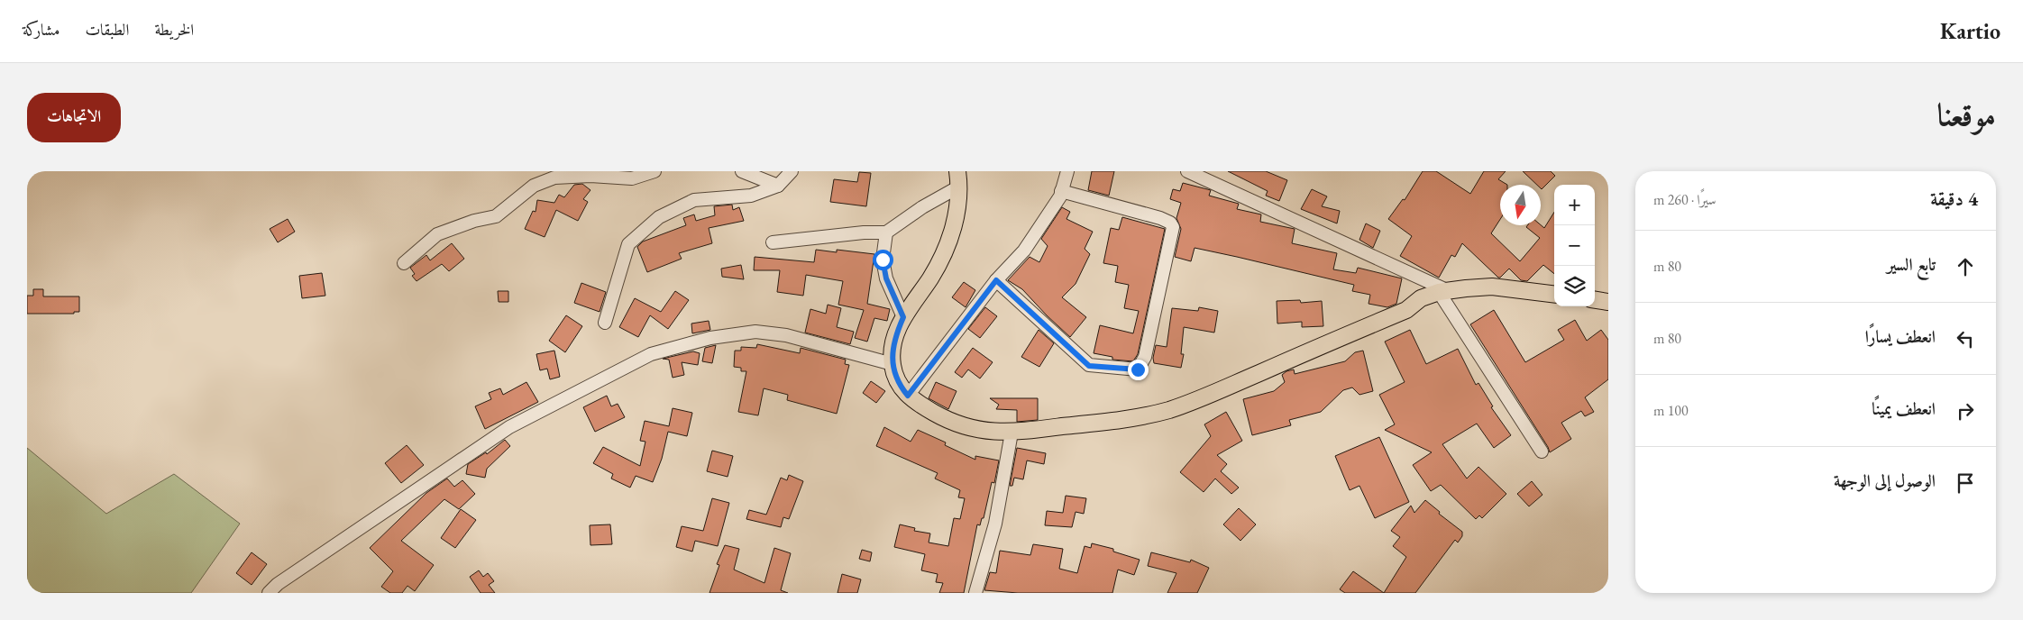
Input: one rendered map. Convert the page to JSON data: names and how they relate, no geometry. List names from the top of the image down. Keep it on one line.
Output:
{"north":"bottom","page":{"header":"Kartio","nav":["الخريطة","الطبقات","مشاركة"],"title":"موقعنا","buttons":"الاتجاهات","heading":["4 دقيقة","سيرًا · 260 m"],"map_buttons":["+","−"],"list":[["تابع السير","80 m"],["انعطف يسارًا","80 m"],["انعطف يمينًا","100 m"],"الوصول إلى الوجهة"]}}
